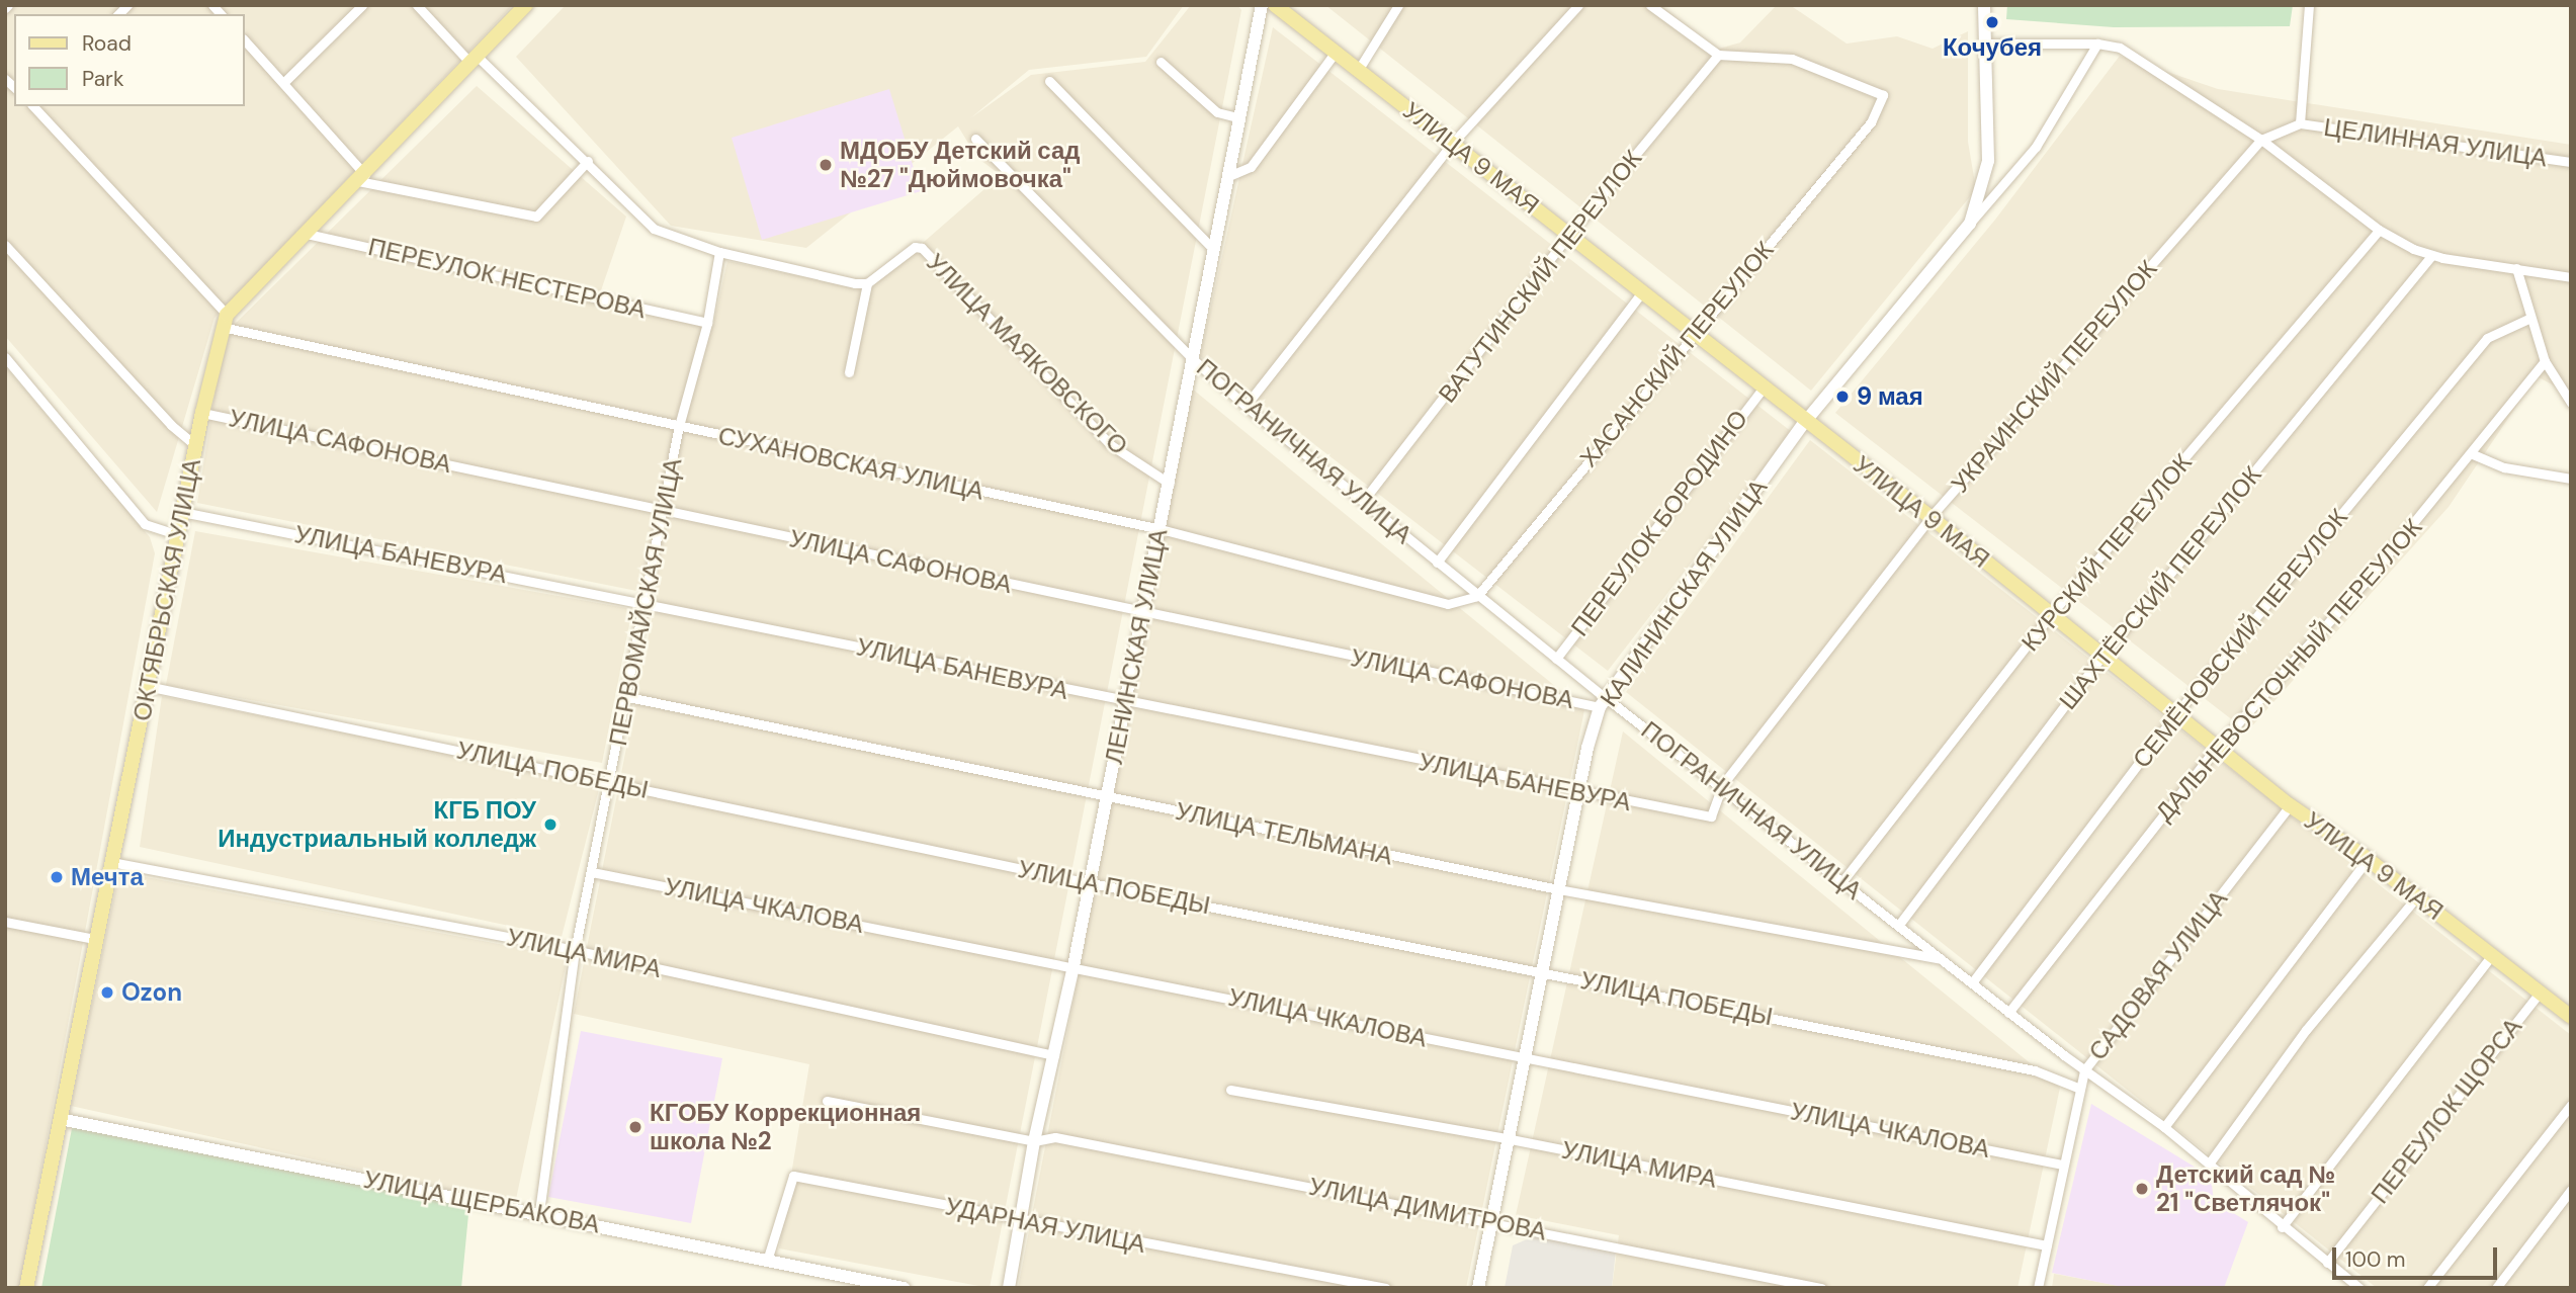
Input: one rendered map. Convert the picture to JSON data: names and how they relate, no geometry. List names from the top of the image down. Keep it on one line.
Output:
{"streets":{"main road":["УЛИЦА 9 МАЯ","ОКТЯБРЬСКАЯ УЛИЦА","КАЛИНИНСКАЯ УЛИЦА","ЛЕНИНСКАЯ УЛИЦА","УЛИЦА ЩЕРБАКОВА"],"street":["ЦЕЛИННАЯ УЛИЦА","ВАТУТИНСКИЙ ПЕРЕУЛОК","ПЕРЕУЛОК НЕСТЕРОВА","УЛИЦА МАЯКОВСКОГО","ХАСАНСКИЙ ПЕРЕУЛОК","УКРАИНСКИЙ ПЕРЕУЛОК","УЛИЦА САФОНОВА","ПОГРАНИЧНАЯ УЛИЦА","СУХАНОВСКАЯ УЛИЦА","ПЕРЕУЛОК БОРОДИНО","КУРСКИЙ ПЕРЕУЛОК","УЛИЦА БАНЕВУРА","ШАХТЁРСКИЙ ПЕРЕУЛОК","ПЕРВОМАЙСКАЯ УЛИЦА","СЕМЁНОВСКИЙ ПЕРЕУЛОК","ДАЛЬНЕВОСТОЧНЫЙ ПЕРЕУЛОК","УЛИЦА ПОБЕДЫ","УЛИЦА ТЕЛЬМАНА","УЛИЦА ЧКАЛОВА","УЛИЦА МИРА","САДОВАЯ УЛИЦА","ПЕРЕУЛОК ЩОРСА","УЛИЦА ДИМИТРОВА","УДАРНАЯ УЛИЦА"]},"crossings":[["ЦЕЛИННАЯ УЛИЦА","УКРАИНСКИЙ ПЕРЕУЛОК"],["УЛИЦА 9 МАЯ","ВАТУТИНСКИЙ ПЕРЕУЛОК"],["УЛИЦА 9 МАЯ","ХАСАНСКИЙ ПЕРЕУЛОК"],["УЛИЦА 9 МАЯ","УКРАИНСКИЙ ПЕРЕУЛОК"],["УЛИЦА 9 МАЯ","ПЕРЕУЛОК БОРОДИНО"],["УЛИЦА 9 МАЯ","КУРСКИЙ ПЕРЕУЛОК"],["УЛИЦА 9 МАЯ","ШАХТЁРСКИЙ ПЕРЕУЛОК"],["УЛИЦА 9 МАЯ","КАЛИНИНСКАЯ УЛИЦА"],["УЛИЦА 9 МАЯ","СЕМЁНОВСКИЙ ПЕРЕУЛОК"],["УЛИЦА 9 МАЯ","ДАЛЬНЕВОСТОЧНЫЙ ПЕРЕУЛОК"],["УЛИЦА 9 МАЯ","САДОВАЯ УЛИЦА"],["УЛИЦА 9 МАЯ","ПЕРЕУЛОК ЩОРСА"],["ВАТУТИНСКИЙ ПЕРЕУЛОК","ХАСАНСКИЙ ПЕРЕУЛОК"],["ВАТУТИНСКИЙ ПЕРЕУЛОК","ПОГРАНИЧНАЯ УЛИЦА"],["ПЕРЕУЛОК НЕСТЕРОВА","ПЕРВОМАЙСКАЯ УЛИЦА"],["УЛИЦА МАЯКОВСКОГО","ЛЕНИНСКАЯ УЛИЦА"],["ХАСАНСКИЙ ПЕРЕУЛОК","ПОГРАНИЧНАЯ УЛИЦА"],["ХАСАНСКИЙ ПЕРЕУЛОК","СУХАНОВСКАЯ УЛИЦА"],["УКРАИНСКИЙ ПЕРЕУЛОК","ПОГРАНИЧНАЯ УЛИЦА"],["УКРАИНСКИЙ ПЕРЕУЛОК","УЛИЦА БАНЕВУРА"],["УЛИЦА САФОНОВА","ПОГРАНИЧНАЯ УЛИЦА"],["УЛИЦА САФОНОВА","ОКТЯБРЬСКАЯ УЛИЦА"],["УЛИЦА САФОНОВА","КАЛИНИНСКАЯ УЛИЦА"],["УЛИЦА САФОНОВА","ПЕРВОМАЙСКАЯ УЛИЦА"],["УЛИЦА САФОНОВА","ЛЕНИНСКАЯ УЛИЦА"],["ПОГРАНИЧНАЯ УЛИЦА","СУХАНОВСКАЯ УЛИЦА"],["ПОГРАНИЧНАЯ УЛИЦА","ПЕРЕУЛОК БОРОДИНО"],["ПОГРАНИЧНАЯ УЛИЦА","КУРСКИЙ ПЕРЕУЛОК"],["ПОГРАНИЧНАЯ УЛИЦА","УЛИЦА БАНЕВУРА"],["ПОГРАНИЧНАЯ УЛИЦА","ШАХТЁРСКИЙ ПЕРЕУЛОК"],["ПОГРАНИЧНАЯ УЛИЦА","КАЛИНИНСКАЯ УЛИЦА"],["ПОГРАНИЧНАЯ УЛИЦА","СЕМЁНОВСКИЙ ПЕРЕУЛОК"],["ПОГРАНИЧНАЯ УЛИЦА","ЛЕНИНСКАЯ УЛИЦА"],["ПОГРАНИЧНАЯ УЛИЦА","ДАЛЬНЕВОСТОЧНЫЙ ПЕРЕУЛОК"],["ПОГРАНИЧНАЯ УЛИЦА","УЛИЦА ТЕЛЬМАНА"],["ПОГРАНИЧНАЯ УЛИЦА","САДОВАЯ УЛИЦА"],["ПОГРАНИЧНАЯ УЛИЦА","ПЕРЕУЛОК ЩОРСА"],["СУХАНОВСКАЯ УЛИЦА","ОКТЯБРЬСКАЯ УЛИЦА"],["СУХАНОВСКАЯ УЛИЦА","ПЕРВОМАЙСКАЯ УЛИЦА"],["СУХАНОВСКАЯ УЛИЦА","ЛЕНИНСКАЯ УЛИЦА"],["УЛИЦА БАНЕВУРА","ОКТЯБРЬСКАЯ УЛИЦА"],["УЛИЦА БАНЕВУРА","КАЛИНИНСКАЯ УЛИЦА"],["УЛИЦА БАНЕВУРА","ПЕРВОМАЙСКАЯ УЛИЦА"],["УЛИЦА БАНЕВУРА","ЛЕНИНСКАЯ УЛИЦА"],["ОКТЯБРЬСКАЯ УЛИЦА","УЛИЦА ПОБЕДЫ"],["ОКТЯБРЬСКАЯ УЛИЦА","УЛИЦА МИРА"],["ОКТЯБРЬСКАЯ УЛИЦА","УЛИЦА ЩЕРБАКОВА"],["КАЛИНИНСКАЯ УЛИЦА","УЛИЦА ПОБЕДЫ"],["КАЛИНИНСКАЯ УЛИЦА","УЛИЦА ТЕЛЬМАНА"],["КАЛИНИНСКАЯ УЛИЦА","УЛИЦА ЧКАЛОВА"],["КАЛИНИНСКАЯ УЛИЦА","УЛИЦА МИРА"],["КАЛИНИНСКАЯ УЛИЦА","УЛИЦА ДИМИТРОВА"],["ПЕРВОМАЙСКАЯ УЛИЦА","УЛИЦА ПОБЕДЫ"],["ПЕРВОМАЙСКАЯ УЛИЦА","УЛИЦА ТЕЛЬМАНА"],["ПЕРВОМАЙСКАЯ УЛИЦА","УЛИЦА ЧКАЛОВА"],["ПЕРВОМАЙСКАЯ УЛИЦА","УЛИЦА МИРА"],["ПЕРВОМАЙСКАЯ УЛИЦА","УЛИЦА ЩЕРБАКОВА"],["ЛЕНИНСКАЯ УЛИЦА","УЛИЦА ПОБЕДЫ"],["ЛЕНИНСКАЯ УЛИЦА","УЛИЦА ТЕЛЬМАНА"],["ЛЕНИНСКАЯ УЛИЦА","УЛИЦА ЧКАЛОВА"],["ЛЕНИНСКАЯ УЛИЦА","УЛИЦА МИРА"],["ЛЕНИНСКАЯ УЛИЦА","УЛИЦА ДИМИТРОВА"],["ЛЕНИНСКАЯ УЛИЦА","УДАРНАЯ УЛИЦА"],["УЛИЦА ПОБЕДЫ","САДОВАЯ УЛИЦА"],["УЛИЦА ЧКАЛОВА","САДОВАЯ УЛИЦА"],["УЛИЦА МИРА","САДОВАЯ УЛИЦА"],["УЛИЦА ЩЕРБАКОВА","УДАРНАЯ УЛИЦА"]],"places":["Кочубея","МДОБУ Детский сад №27 \"Дюймовочка\"","9 мая","КГБ ПОУ Индустриальный колледж","Мечта","Ozon","КГОБУ Коррекционная школа №2","Детский сад № 21 \"Светлячок\""],"legend":["Road","Park"],"scale_bar":"100 m"}
